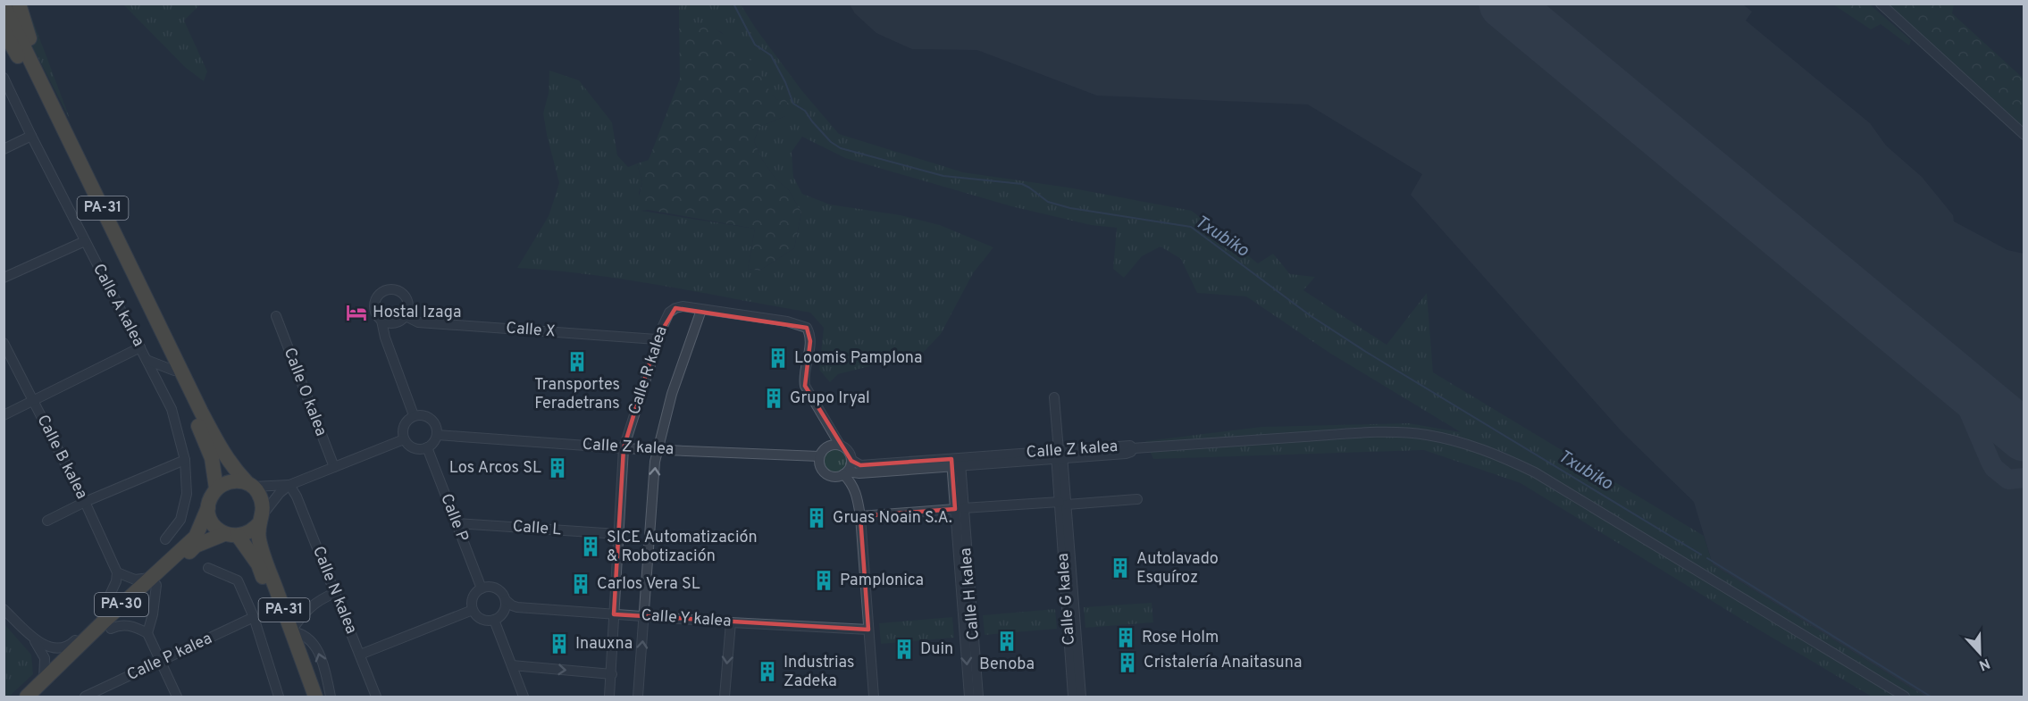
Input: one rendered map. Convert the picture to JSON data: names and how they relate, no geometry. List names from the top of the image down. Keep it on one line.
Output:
{"streets":{"highway":["PA-31","PA-30"],"street":["Calle A kalea","Calle X","Calle R kalea","Calle O kalea","Calle Z kalea","Calle B kalea","Calle P","Calle L","Calle N kalea","Calle H kalea","Calle G kalea","Calle Y kalea","Calle P kalea"]},"crossings":[["PA-31","PA-30"],["Calle X","Calle R kalea"],["Calle R kalea","Calle Z kalea"],["Calle R kalea","Calle L"],["Calle R kalea","Calle Y kalea"],["Calle Z kalea","Calle P"],["Calle Z kalea","Calle H kalea"],["Calle Z kalea","Calle G kalea"],["Calle P","Calle L"],["Calle P","Calle Y kalea"]],"water":["Txubiko"],"places":{"hotel":["Hostal Izaga"],"building":["Loomis Pamplona","Transportes Feradetrans","Grupo Iryal","Los Arcos SL","Gruas Noain S.A.","SICE Automatización & Robotización","Autolavado Esquíroz","Pamplonica","Carlos Vera SL","Rose Holm","Benoba","Inauxna","Duin","Cristalería Anaitasuna","Industrias Zadeka"]},"north":"bottom"}
